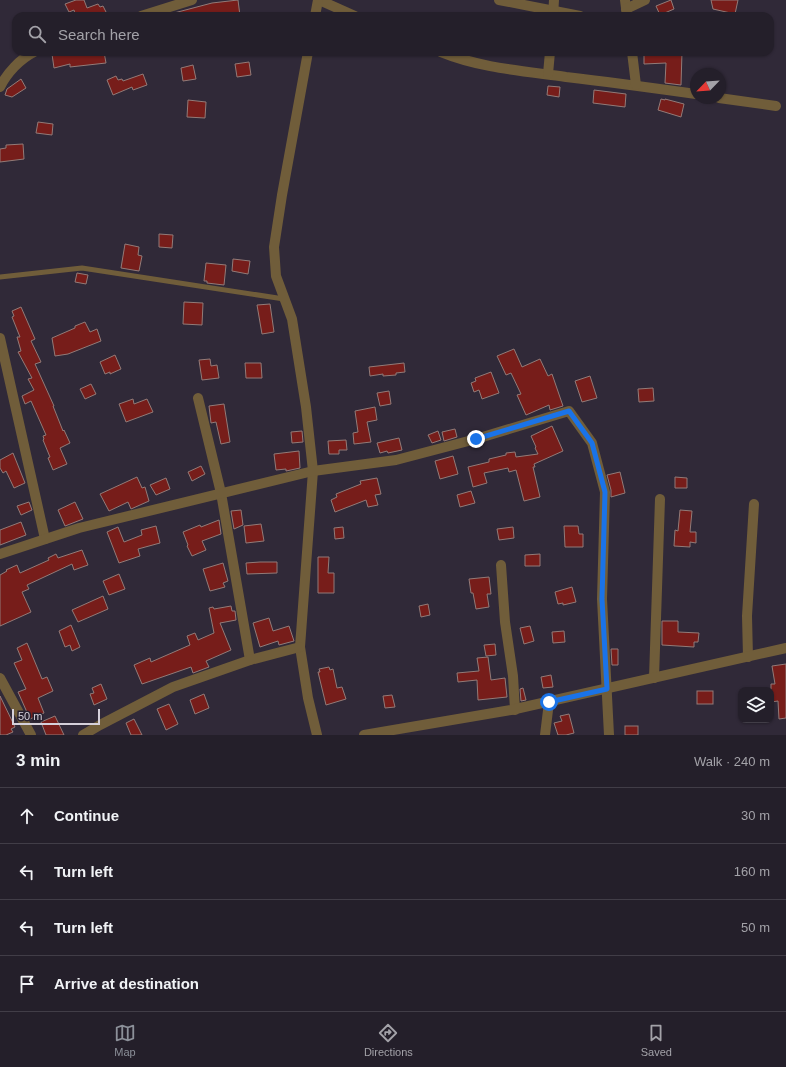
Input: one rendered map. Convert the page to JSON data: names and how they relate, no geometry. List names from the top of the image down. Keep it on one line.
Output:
{"scale_bar":"50 m","north":"bottom left","page":{"search":"Search here","scale":"50 m","heading":["3 min","Walk · 240 m"],"list":[["Continue","30 m"],["Turn left","160 m"],["Turn left","50 m"],"Arrive at destination"],"nav":["Map","Directions","Saved"]}}
